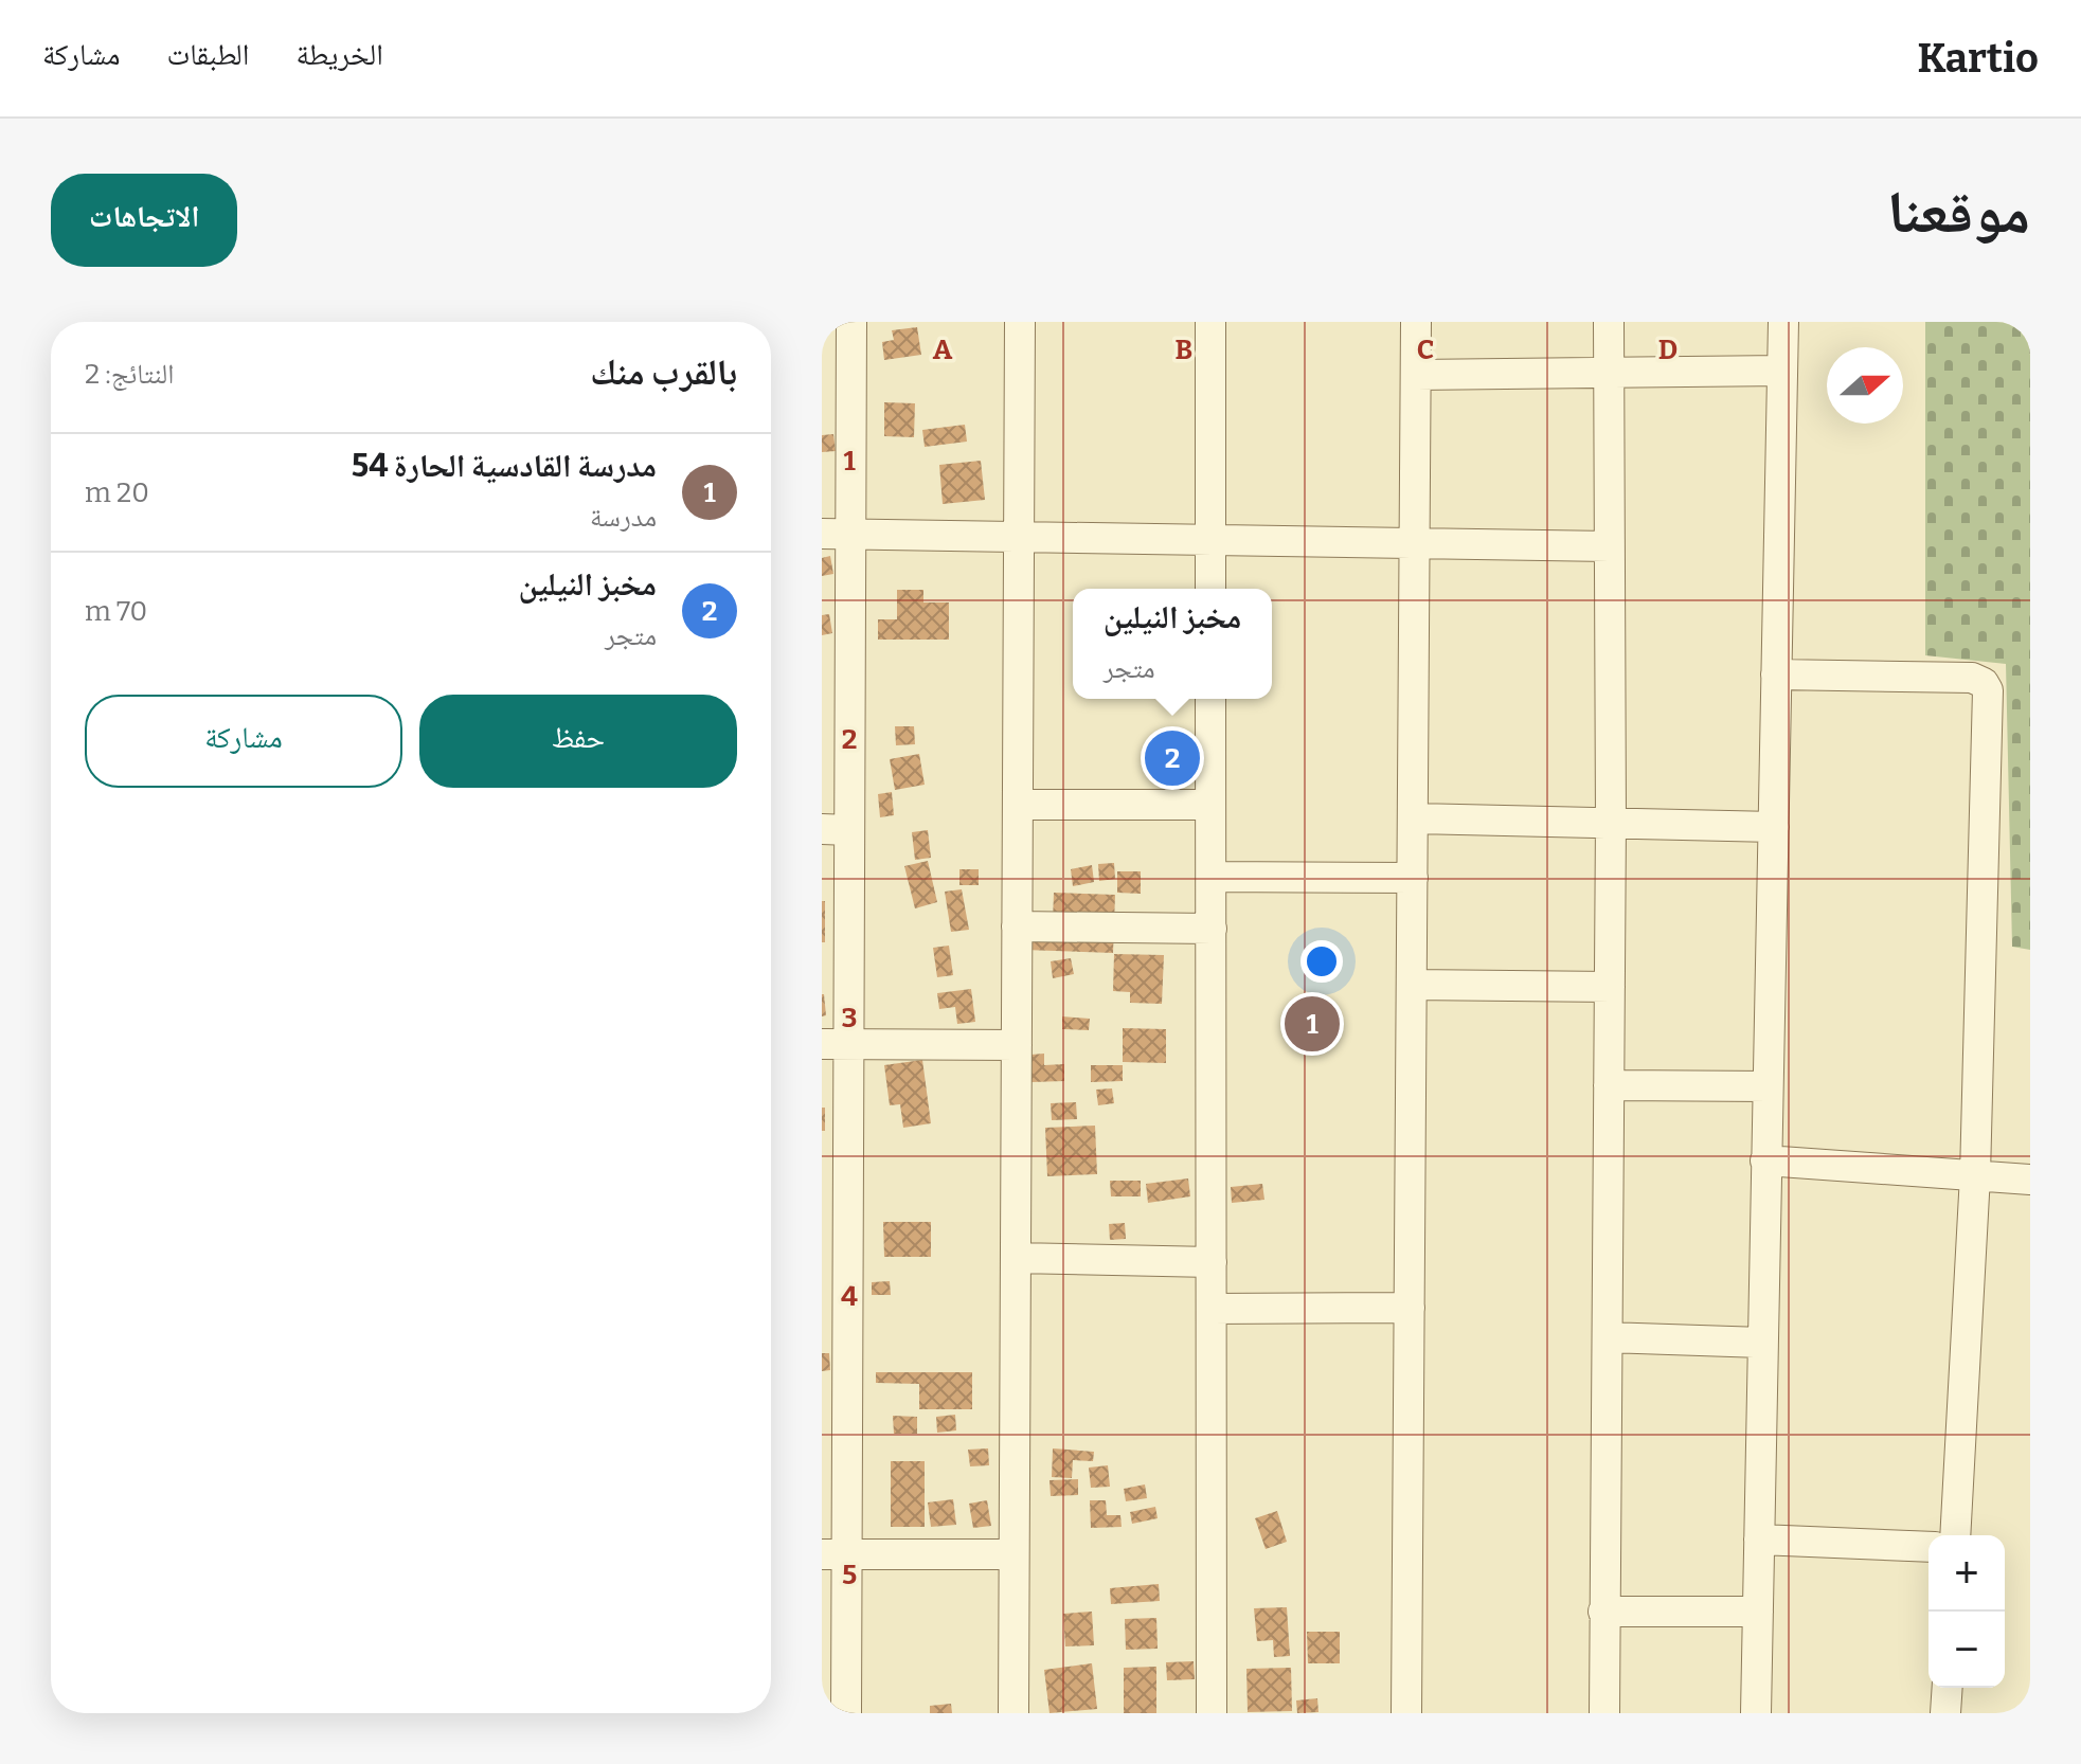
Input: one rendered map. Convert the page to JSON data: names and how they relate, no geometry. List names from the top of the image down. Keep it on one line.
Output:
{"north":"right","page":{"header":"Kartio","nav":["الخريطة","الطبقات","مشاركة"],"title":"موقعنا","buttons":["الاتجاهات",["حفظ","مشاركة"]],"heading":["بالقرب منك","النتائج: 2"],"list":[{"mark":"1","name":"مدرسة القادسية الحارة 54","note":"مدرسة","value":"20 m"},{"mark":"2","name":"مخبز النيلين","note":"متجر","value":"70 m"}],"popup":["مخبز النيلين","متجر"],"pins":["2","1"],"map_buttons":["+","−"]},"grid":{"columns":["A","B","C","D"],"rows":["1","2","3","4","5"]}}
